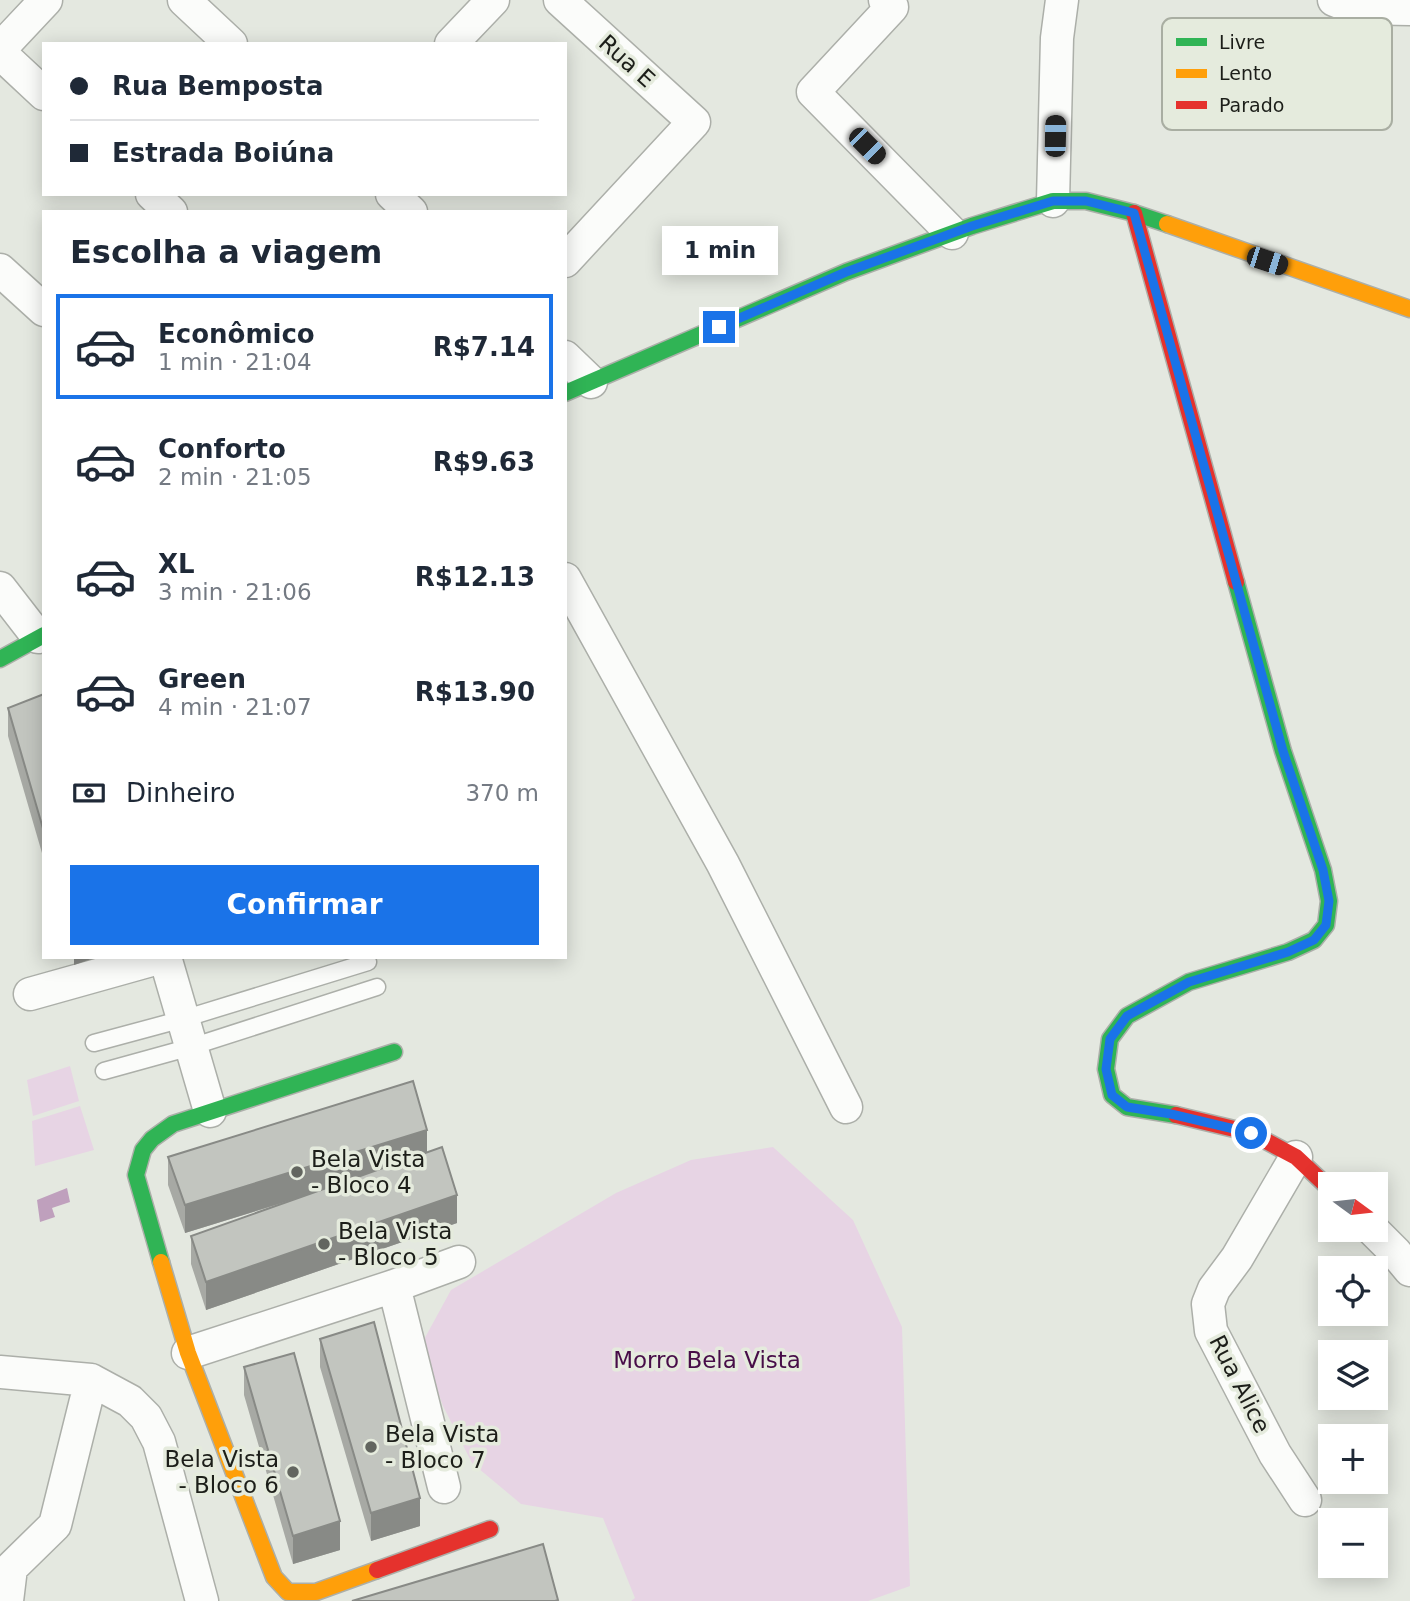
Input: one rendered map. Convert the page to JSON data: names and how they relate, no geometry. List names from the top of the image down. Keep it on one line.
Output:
{"streets":{"street":["Rua E","Rua Alice"]},"parks":["Morro Bela Vista"],"places":["Bela Vista - Bloco 4","Bela Vista - Bloco 5","Bela Vista - Bloco 7","Bela Vista - Bloco 6"],"legend":["Livre","Lento","Parado"],"north":"right","page":{"banner":["Rua Bemposta","Estrada Boiúna"],"heading":"Escolha a viagem","bubble":"1 min","list":[{"name":"Econômico","note":"1 min · 21:04","value":"R$7.14"},{"name":"Conforto","note":"2 min · 21:05","value":"R$9.63"},{"name":"XL","note":"3 min · 21:06","value":"R$12.13"},{"name":"Green","note":"4 min · 21:07","value":"R$13.90"}],"pay":["Dinheiro","370 m"],"buttons":"Confirmar","map_buttons":["+","−"]}}
